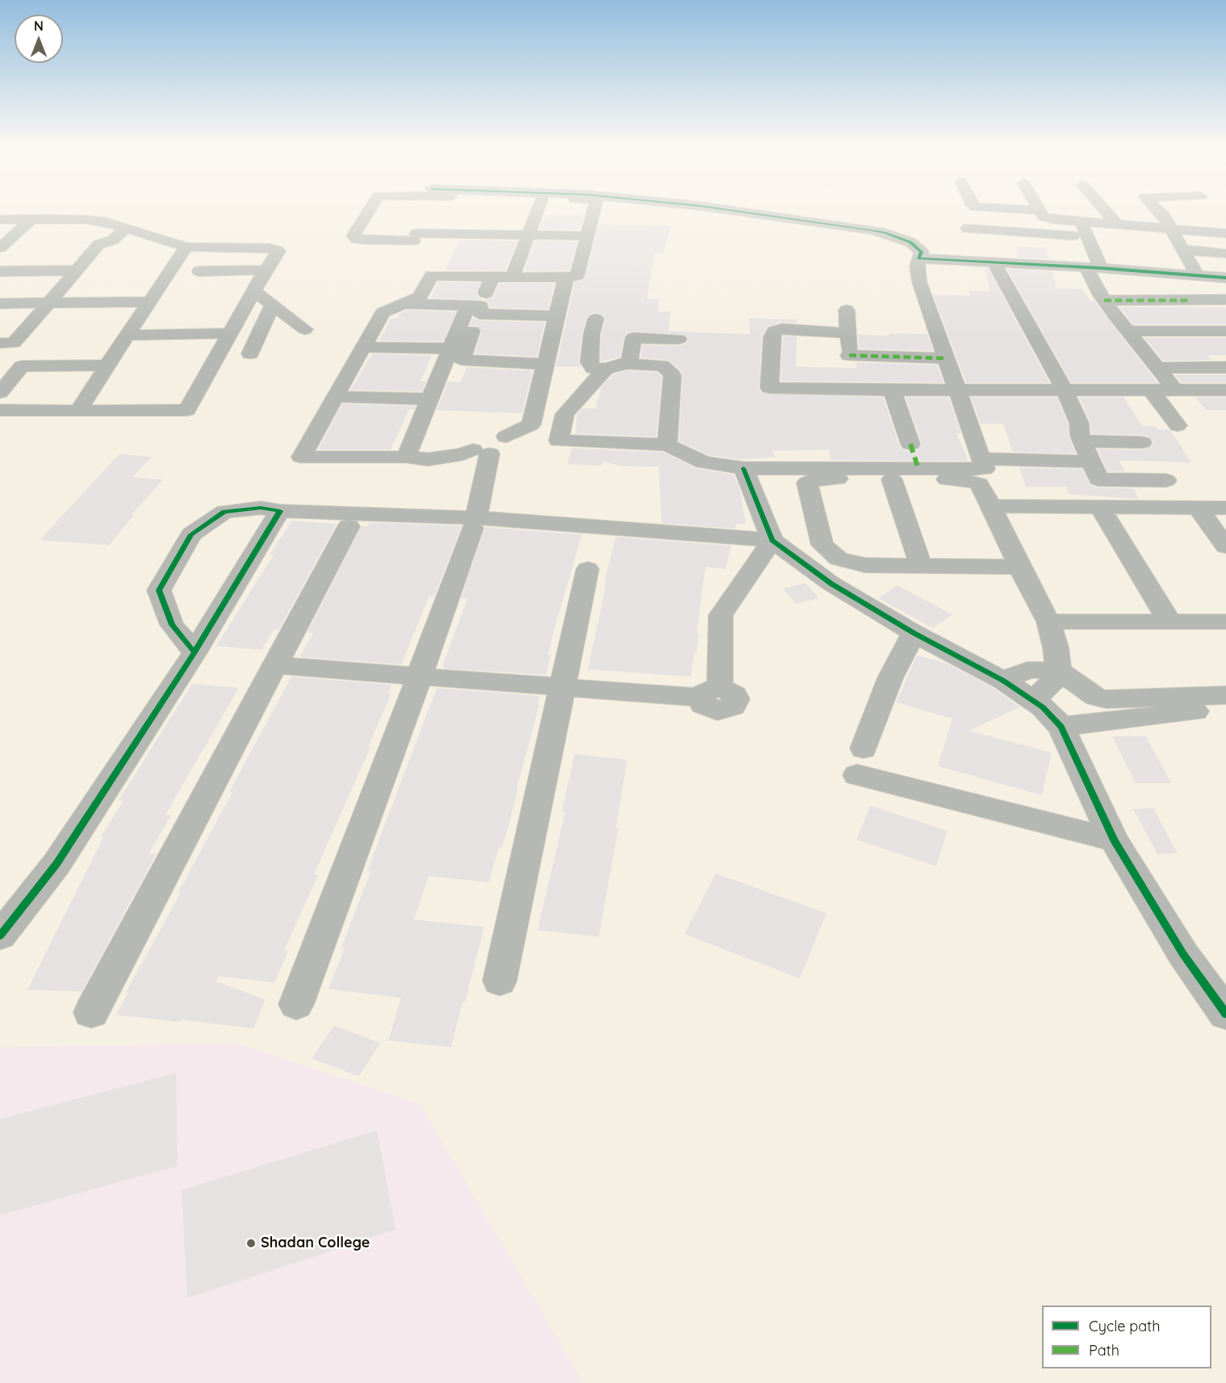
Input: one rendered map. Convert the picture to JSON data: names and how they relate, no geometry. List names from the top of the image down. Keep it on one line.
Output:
{"places":["Shadan College"],"legend":["Cycle path","Path"],"north":"top"}
